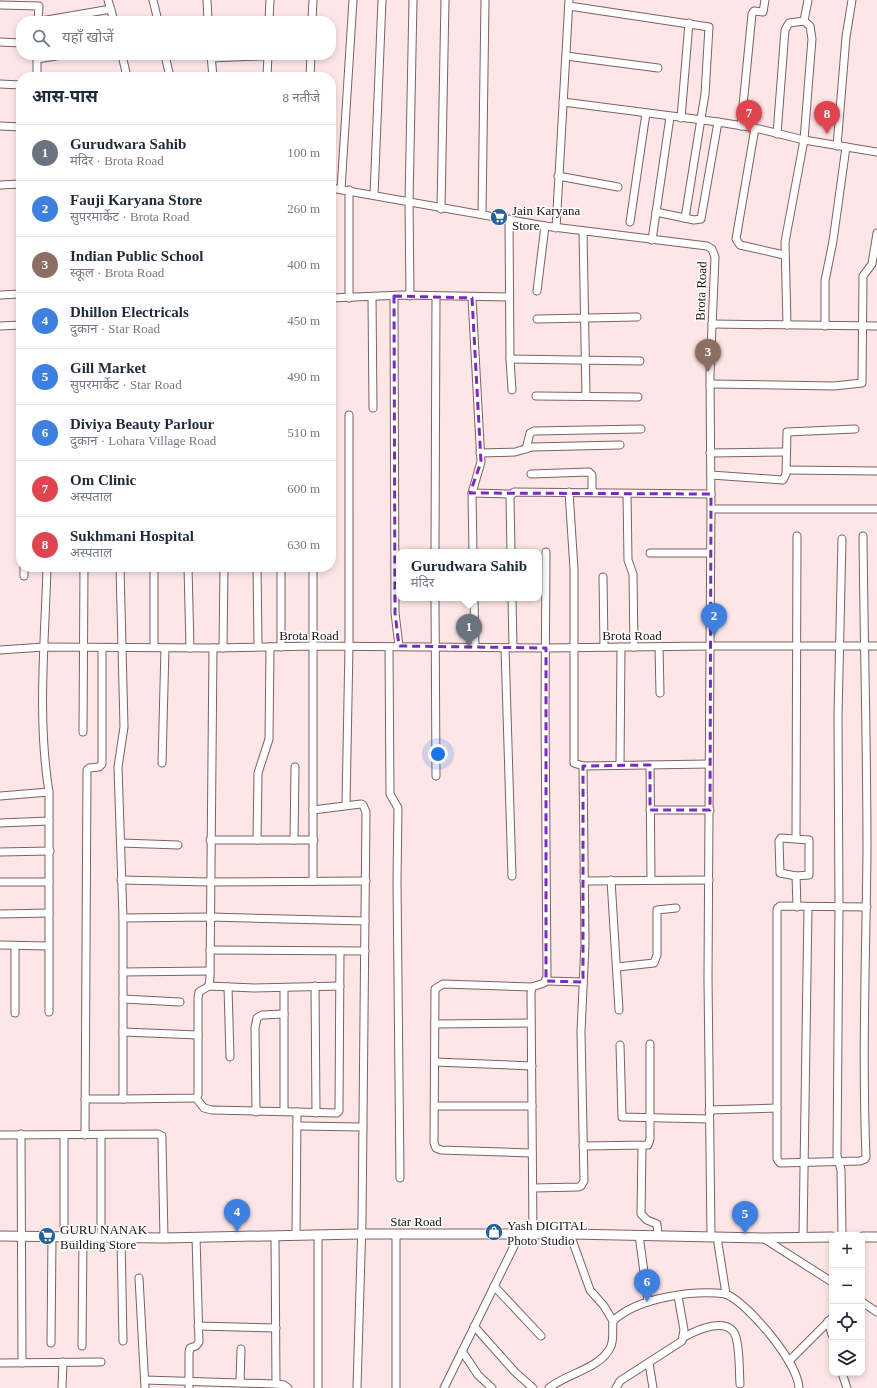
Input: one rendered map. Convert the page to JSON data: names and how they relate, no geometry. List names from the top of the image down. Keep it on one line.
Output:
{"streets":{"street":["Brota Road","Star Road"]},"places":{"supermarket":["Jain Karyana Store","GURU NANAK Building Store"],"shop":["Yash DIGITAL Photo Studio"]},"page":{"search":"यहाँ खोजें","heading":["आस-पास","8 नतीजे"],"pins":["7","8","3","2","1","4","5","6"],"list":[{"mark":"1","name":"Gurudwara Sahib","note":"मंदिर · Brota Road","value":"100 m"},{"mark":"2","name":"Fauji Karyana Store","note":"सुपरमार्केट · Brota Road","value":"260 m"},{"mark":"3","name":"Indian Public School","note":"स्कूल · Brota Road","value":"400 m"},{"mark":"4","name":"Dhillon Electricals","note":"दुकान · Star Road","value":"450 m"},{"mark":"5","name":"Gill Market","note":"सुपरमार्केट · Star Road","value":"490 m"},{"mark":"6","name":"Diviya Beauty Parlour","note":"दुकान · Lohara Village Road","value":"510 m"},{"mark":"7","name":"Om Clinic","note":"अस्पताल","value":"600 m"},{"mark":"8","name":"Sukhmani Hospital","note":"अस्पताल","value":"630 m"}],"popup":["Gurudwara Sahib","मंदिर"],"map_buttons":["+","−"]}}
